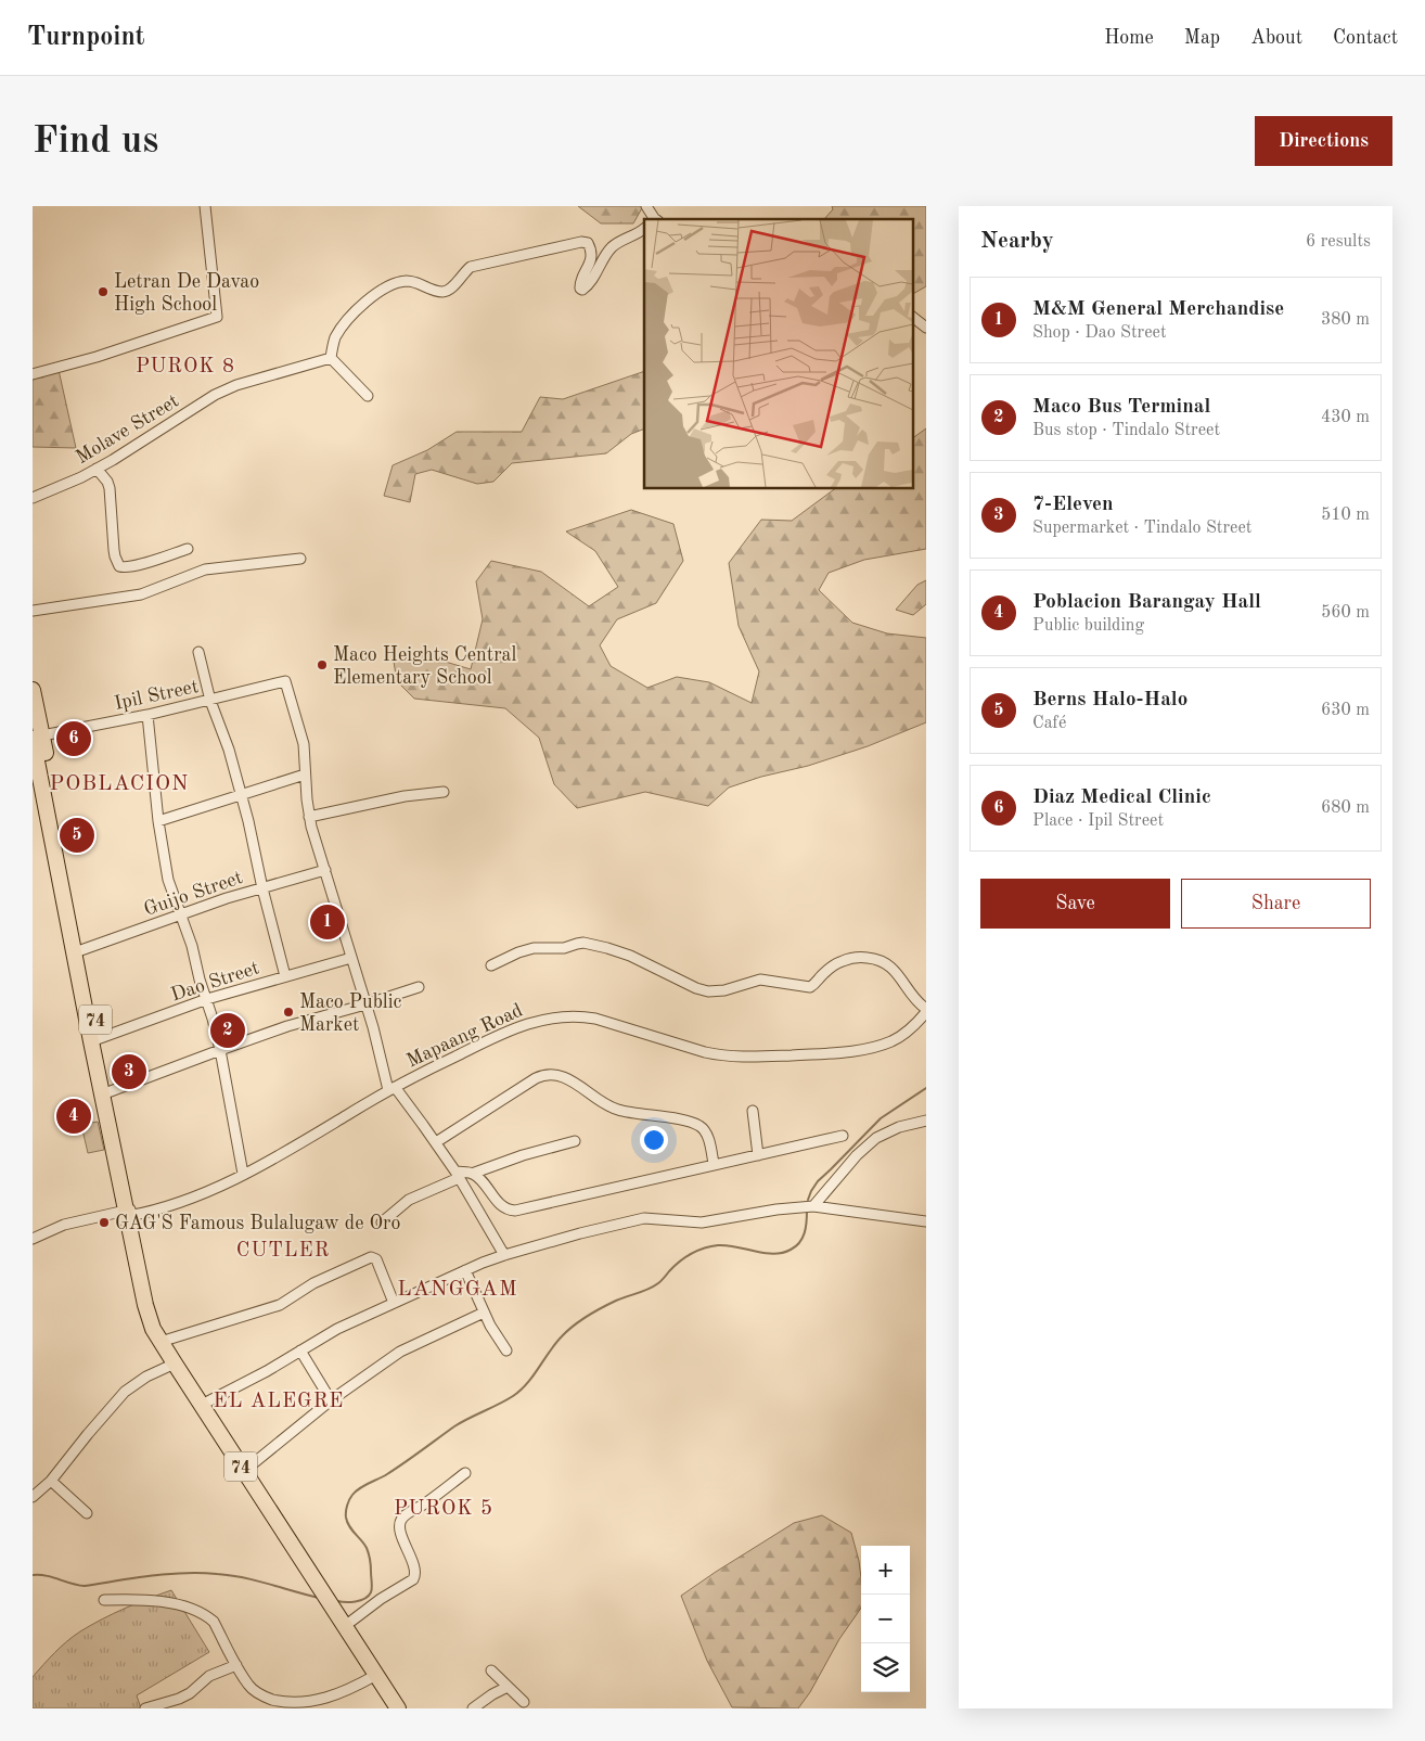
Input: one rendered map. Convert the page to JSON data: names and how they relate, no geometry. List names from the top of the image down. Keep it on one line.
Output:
{"streets":{"highway":["74"],"street":["Molave Street","Ipil Street","Guijo Street","Dao Street","Mapaang Road"]},"crossings":[["Ipil Street","74"],["Guijo Street","74"],["Dao Street","74"],["74","Mapaang Road"]],"districts":["PUROK 8","POBLACION","CUTLER","LANGGAM","EL ALEGRE","PUROK 5"],"places":["Letran De Davao High School","Maco Heights Central Elementary School","Maco Public Market","GAG'S Famous Bulalugaw de Oro"],"page":{"header":"Turnpoint","nav":["Home","Map","About","Contact"],"buttons":["Directions",["Save","Share"]],"title":"Find us","heading":["Nearby","6 results"],"list":[{"mark":"1","name":"M&M General Merchandise","note":"Shop · Dao Street","value":"380 m"},{"mark":"2","name":"Maco Bus Terminal","note":"Bus stop · Tindalo Street","value":"430 m"},{"mark":"3","name":"7-Eleven","note":"Supermarket · Tindalo Street","value":"510 m"},{"mark":"4","name":"Poblacion Barangay Hall","note":"Public building","value":"560 m"},{"mark":"5","name":"Berns Halo-Halo","note":"Café","value":"630 m"},{"mark":"6","name":"Diaz Medical Clinic","note":"Place · Ipil Street","value":"680 m"}],"pins":["6","5","1","2","3","4"],"map_buttons":["+","−"]}}
